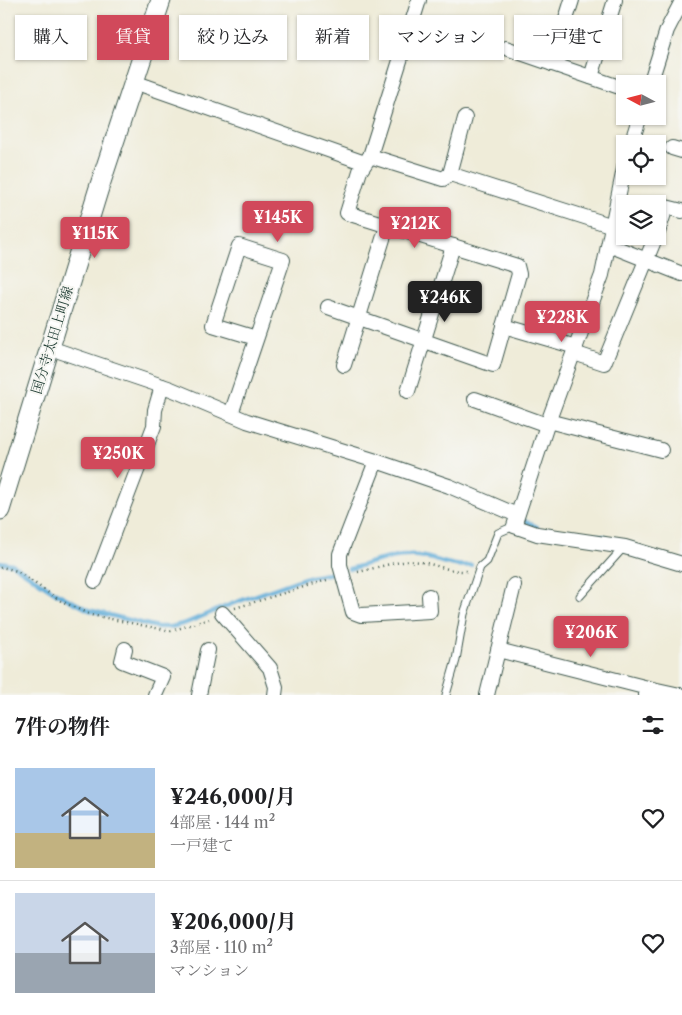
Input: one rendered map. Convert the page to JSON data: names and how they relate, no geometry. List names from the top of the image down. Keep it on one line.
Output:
{"streets":{"main road":["国分寺太田上町線"]},"north":"left","page":{"chip":["購入","賃貸","絞り込み","新着","マンション","一戸建て"],"price":["¥145K","¥212K","¥115K","¥246K","¥228K","¥250K","¥206K"],"heading":"7件の物件","list":[{"name":"¥246,000/月","note":"4部屋 · 144 m² · 一戸建て"},{"name":"¥206,000/月","note":"3部屋 · 110 m² · マンション"}]}}
